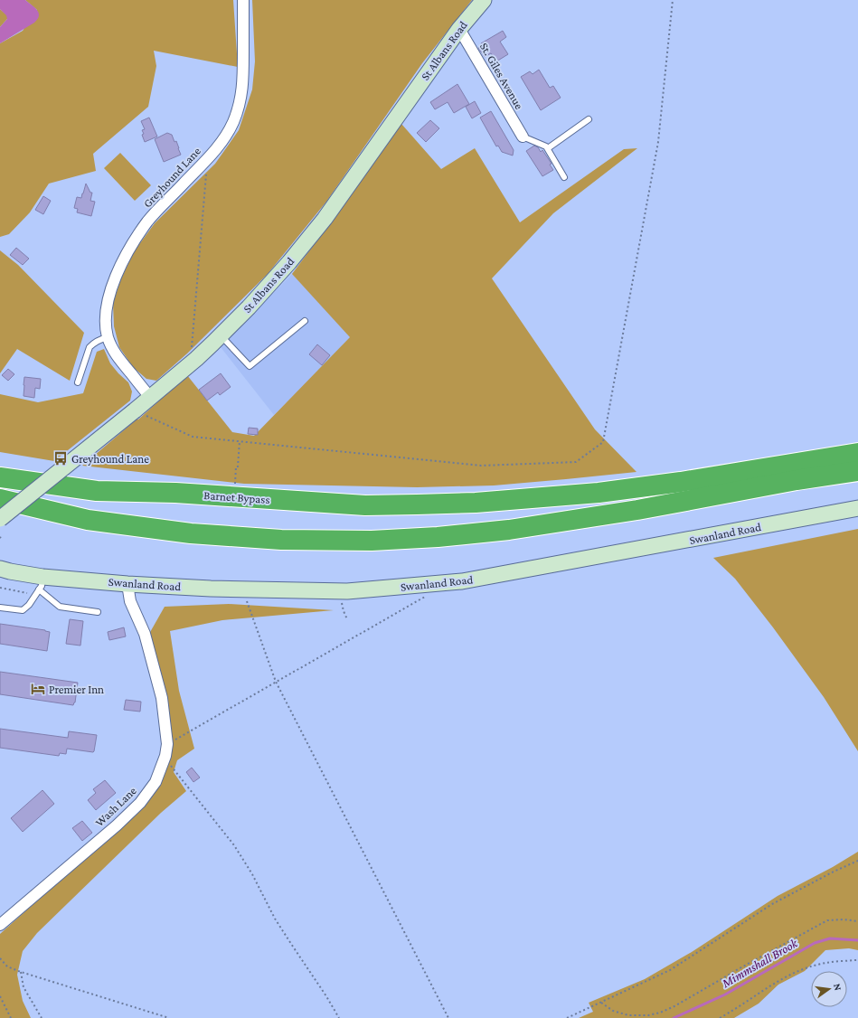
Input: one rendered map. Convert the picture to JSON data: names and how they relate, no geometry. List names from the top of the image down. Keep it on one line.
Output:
{"streets":{"highway":["Barnet Bypass"],"street":["St Albans Road","St. Giles Avenue","Greyhound Lane","Swanland Road","Wash Lane"]},"crossings":[["St Albans Road","St. Giles Avenue"],["St Albans Road","Greyhound Lane"],["Swanland Road","Wash Lane"]],"water":["Mimmshall Brook"],"places":{"bus stop":["Greyhound Lane"],"hotel":["Premier Inn"]},"north":"right"}
